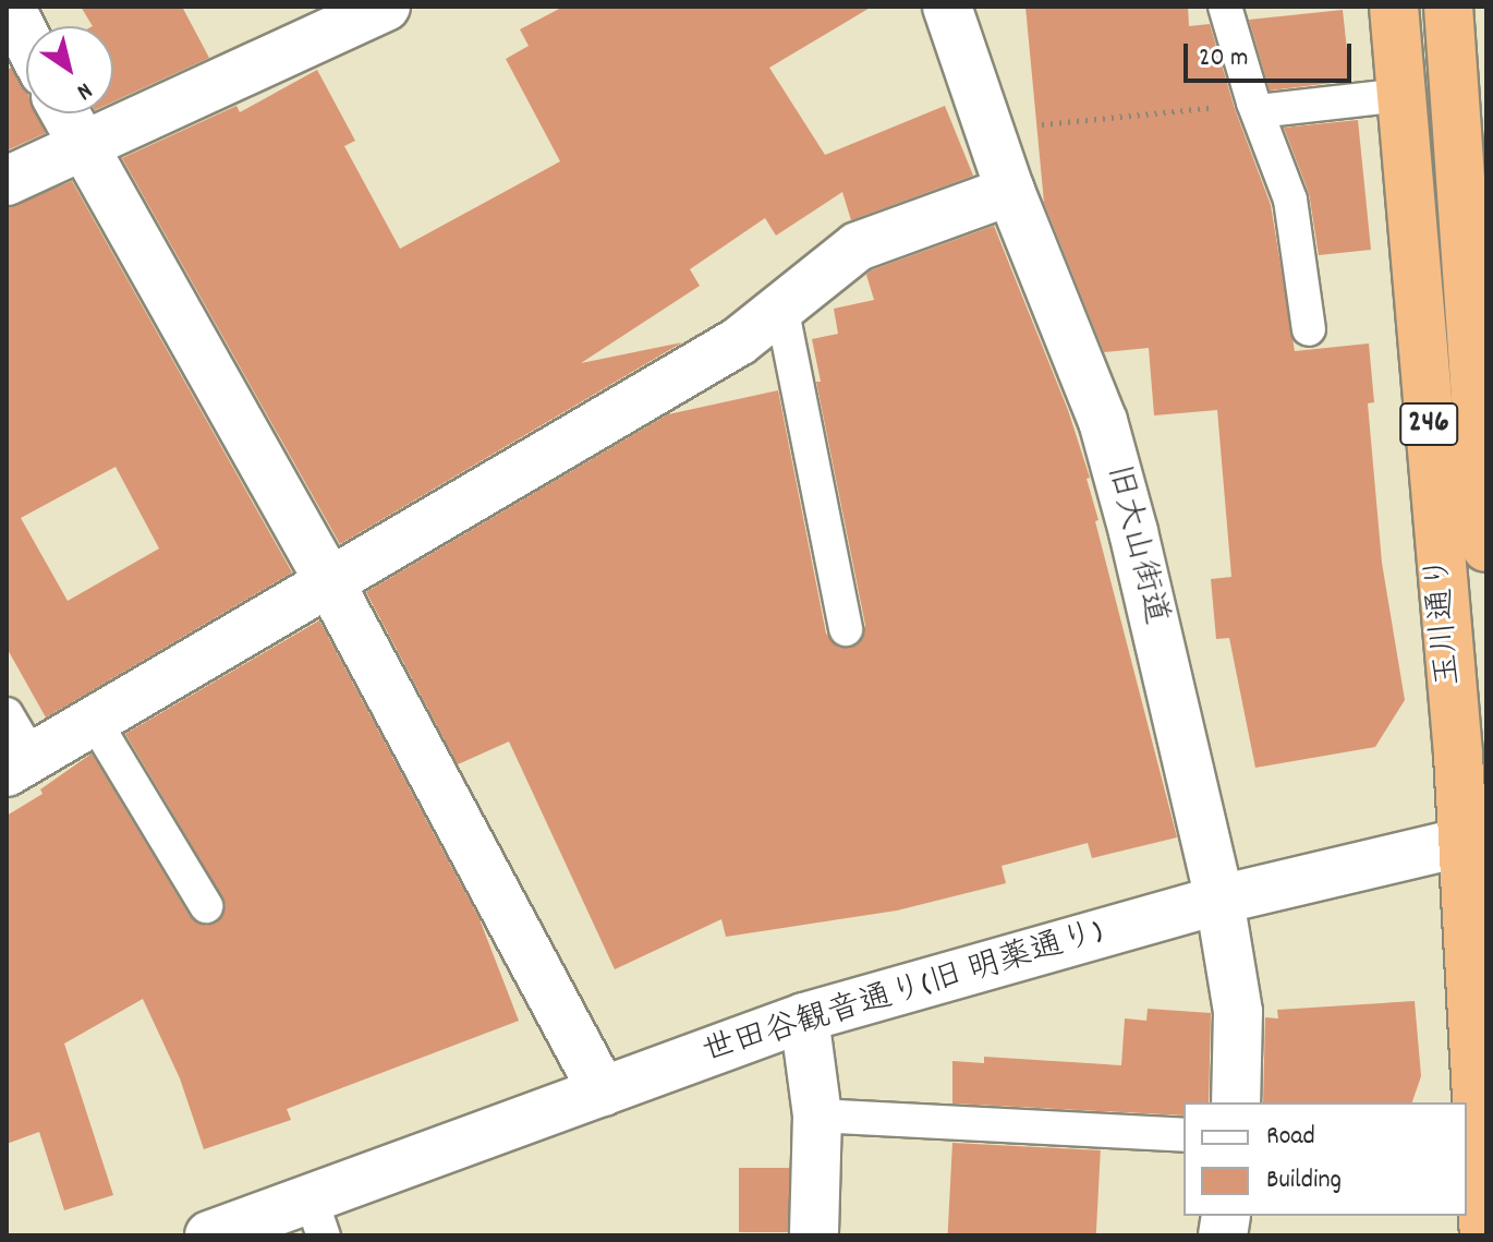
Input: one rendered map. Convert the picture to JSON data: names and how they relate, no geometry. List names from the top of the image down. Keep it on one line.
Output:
{"streets":{"highway":["246","玉川通り"],"street":["旧大山街道","世田谷観音通り(旧 明薬通り)"]},"crossings":[["旧大山街道","世田谷観音通り(旧 明薬通り)"],["玉川通り","世田谷観音通り(旧 明薬通り)"]],"legend":["Road","Building"],"scale_bar":"20 m","north":"bottom right"}
